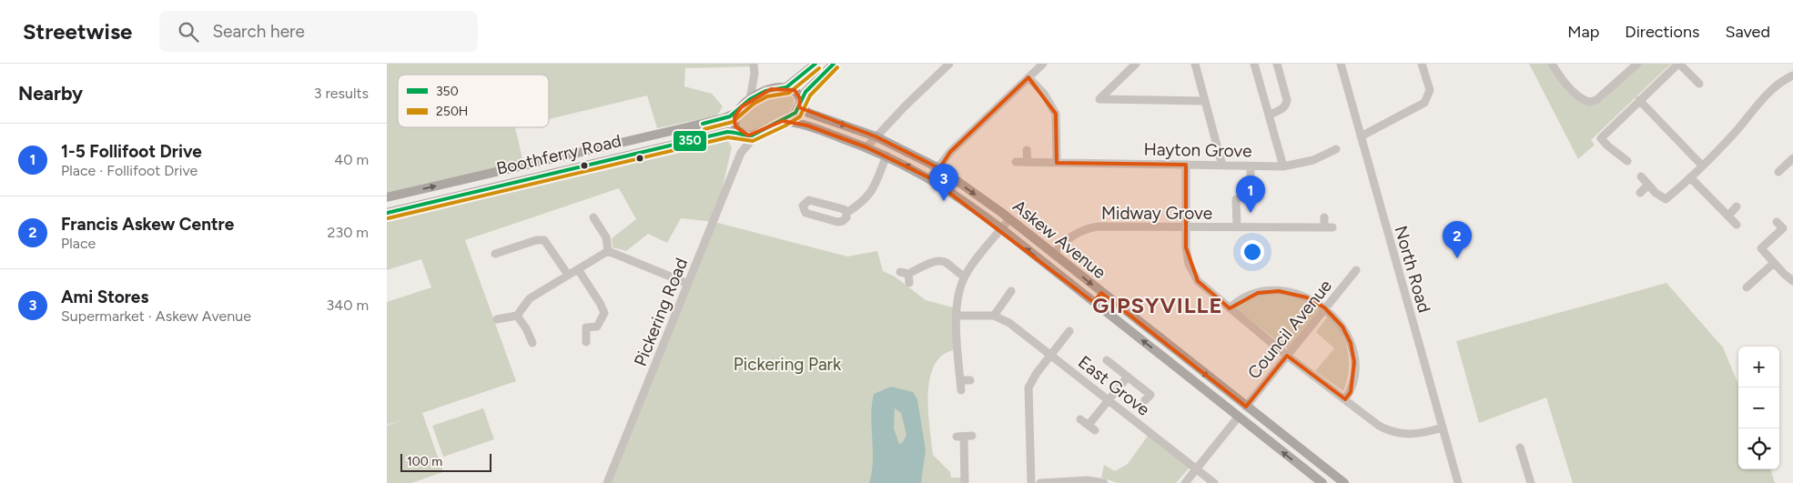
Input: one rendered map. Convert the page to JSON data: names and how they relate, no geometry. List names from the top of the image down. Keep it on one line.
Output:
{"streets":{"main road":["Boothferry Road","Askew Avenue"],"street":["Hayton Grove","Midway Grove","North Road","Pickering Road","Council Avenue","East Grove"]},"crossings":[["Boothferry Road","Pickering Road"],["Midway Grove","Askew Avenue"],["Askew Avenue","Council Avenue"]],"districts":["GIPSYVILLE"],"parks":["Pickering Park"],"lines":["transit line 350","transit line 250H"],"legend":["350","250H"],"scale_bar":"100 m","page":{"header":"Streetwise","search":"Search here","nav":["Map","Directions","Saved"],"heading":["Nearby","3 results"],"list":[{"mark":"1","name":"1-5 Follifoot Drive","note":"Place · Follifoot Drive","value":"40 m"},{"mark":"2","name":"Francis Askew Centre","note":"Place","value":"230 m"},{"mark":"3","name":"Ami Stores","note":"Supermarket · Askew Avenue","value":"340 m"}],"pins":["3","1","2"],"map_buttons":["+","−"],"scale":"100 m"}}
